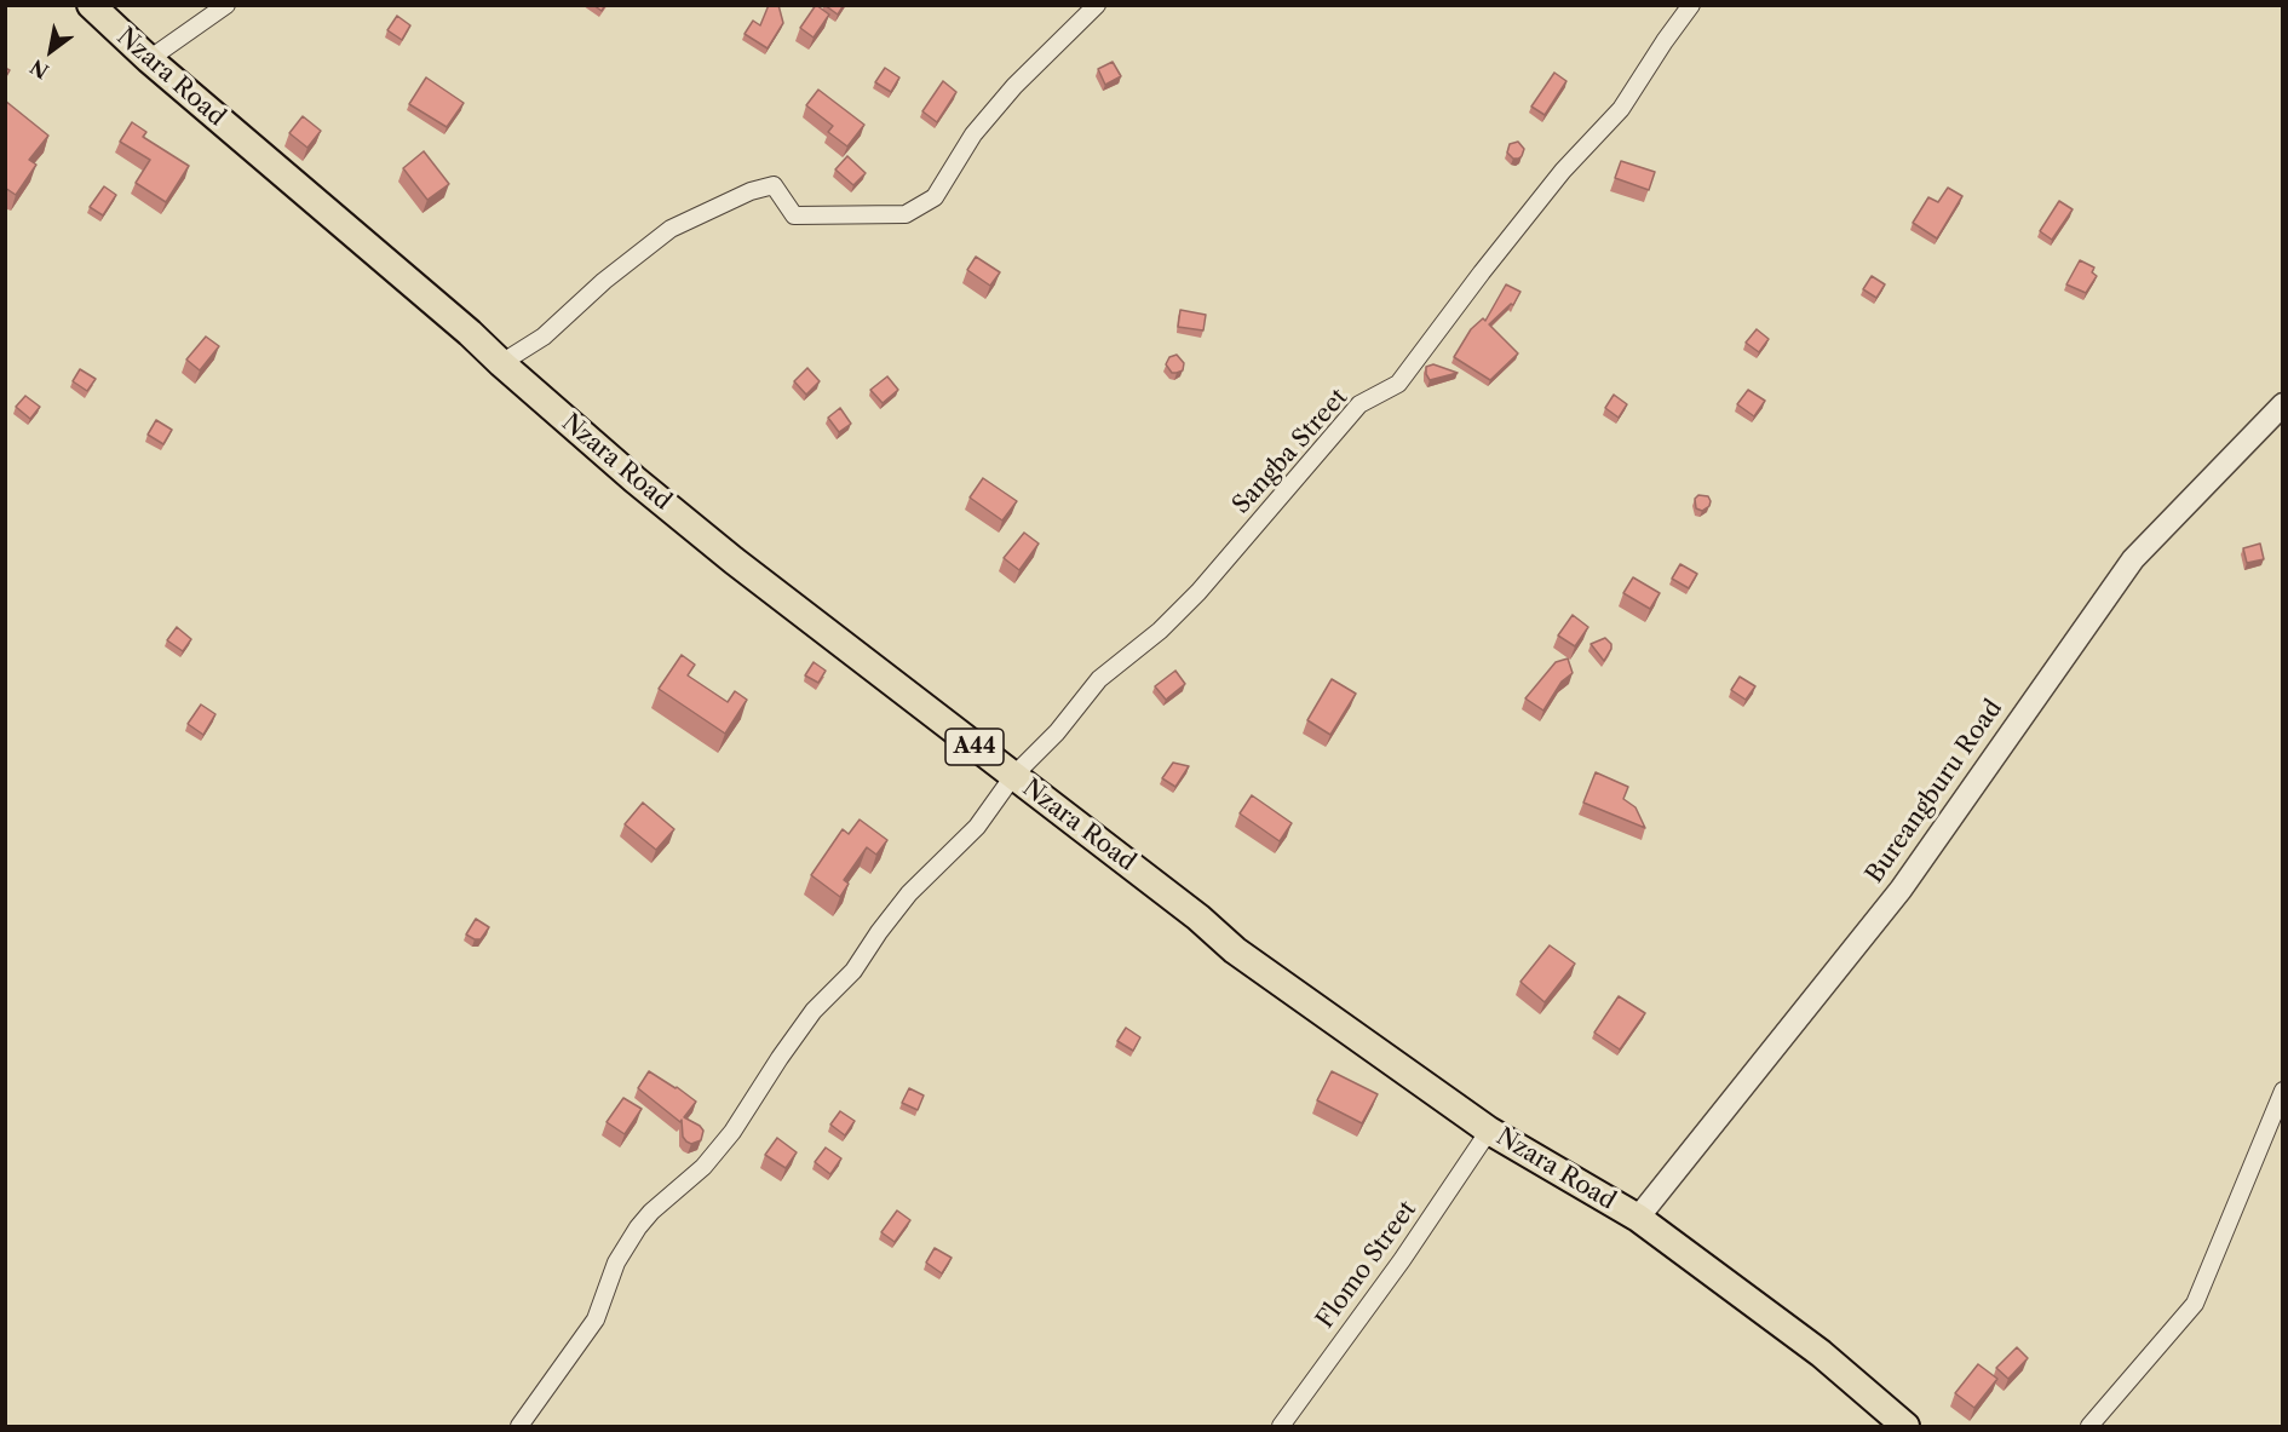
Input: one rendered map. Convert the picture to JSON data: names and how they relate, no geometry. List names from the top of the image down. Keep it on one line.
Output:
{"streets":{"main road":["Nzara Road","A44"],"street":["Sangba Street","Bureangburu Road","Flomo Street"]},"crossings":[["Nzara Road","Sangba Street"],["Nzara Road","Bureangburu Road"],["Nzara Road","Flomo Street"]],"north":"bottom left"}
